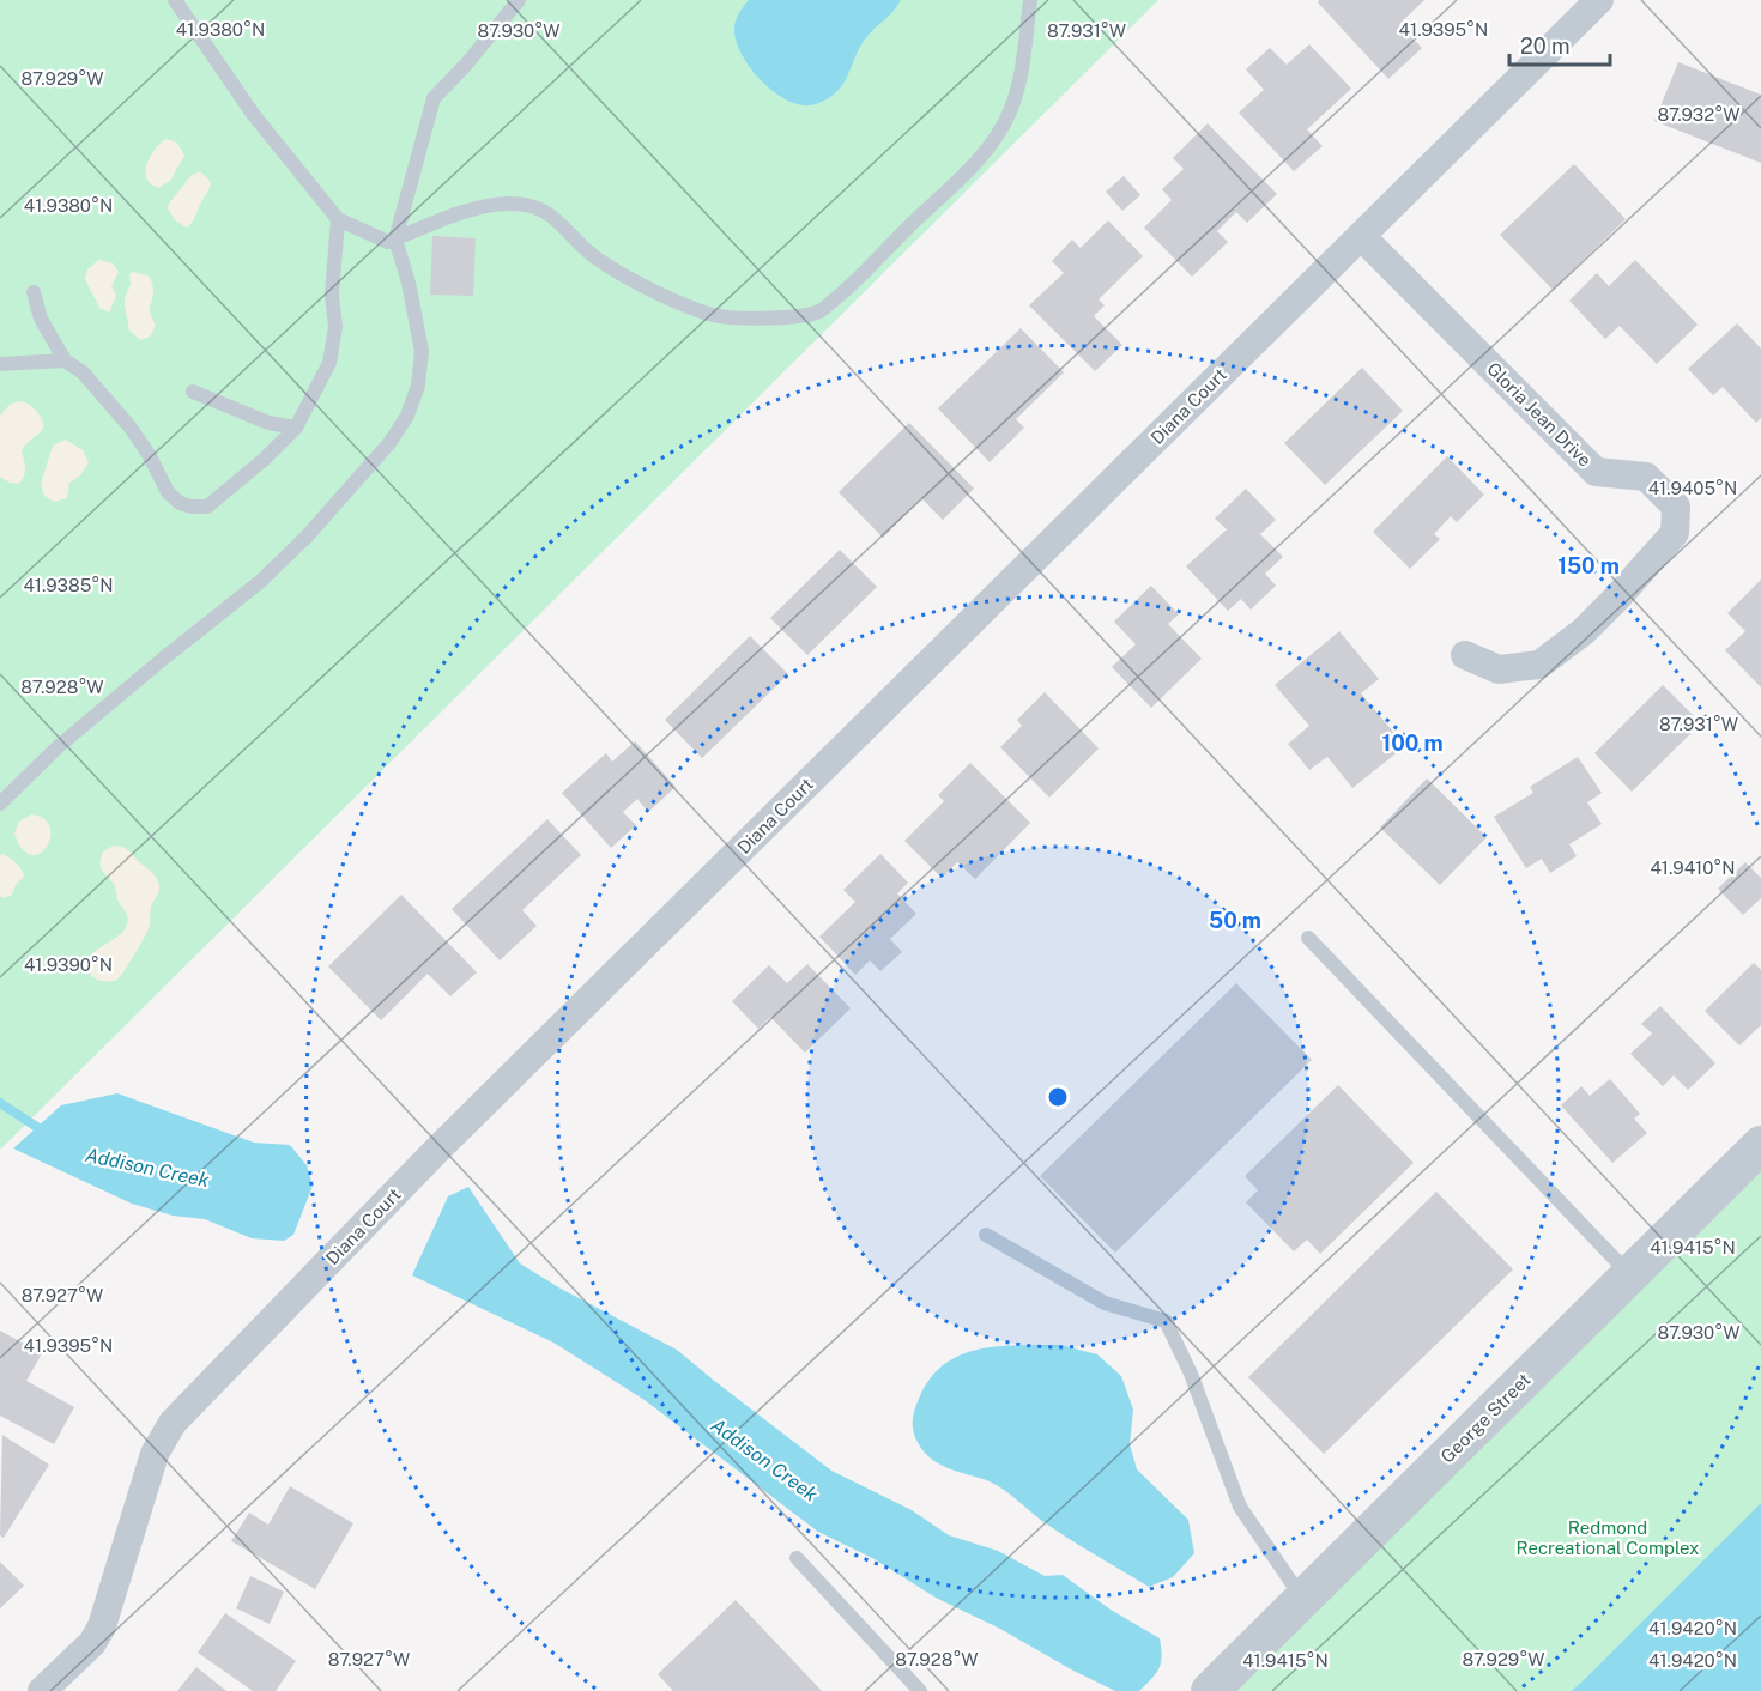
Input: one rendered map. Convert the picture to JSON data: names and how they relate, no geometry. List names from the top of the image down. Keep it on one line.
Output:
{"streets":{"street":["Diana Court","Gloria Jean Drive","George Street"]},"crossings":[["Diana Court","Gloria Jean Drive"]],"water":["Addison Creek"],"parks":["Redmond Recreational Complex"],"scale_bar":"20 m","coordinates":["41.9380°N","41.9395°N","87.930°W","87.931°W","87.929°W","87.932°W","41.9405°N","41.9385°N","87.928°W","41.9410°N","41.9390°N","41.9415°N","87.927°W","41.9420°N"],"rings":["150 m","100 m","50 m"]}
